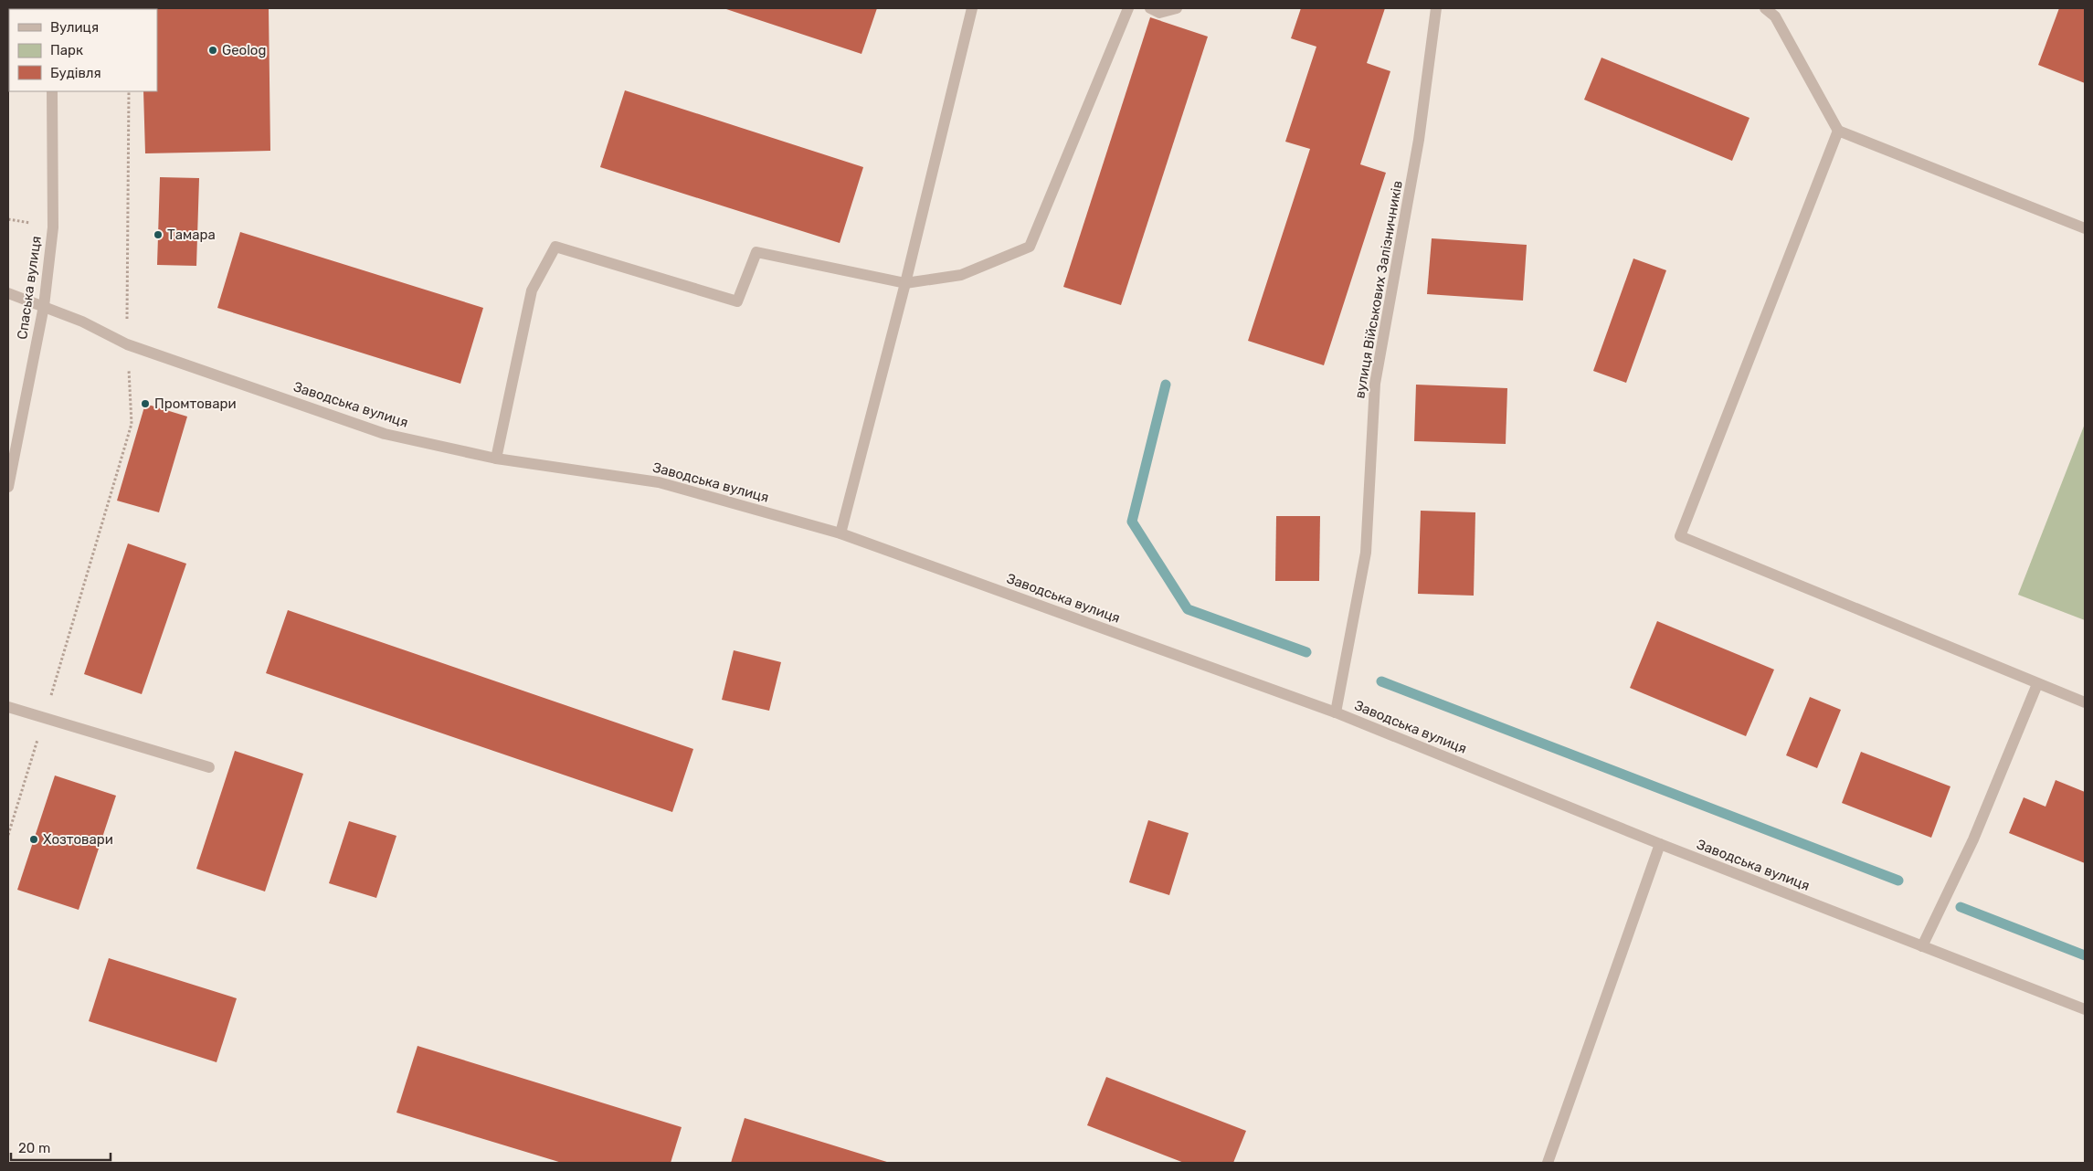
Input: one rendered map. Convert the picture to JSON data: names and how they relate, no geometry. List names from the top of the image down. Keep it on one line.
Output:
{"streets":{"street":["Спаська вулиця","вулиця Військових Залізничників","Заводська вулиця"]},"crossings":[["Спаська вулиця","Заводська вулиця"],["вулиця Військових Залізничників","Заводська вулиця"]],"places":["Geolog","Тамара","Промтовари","Хозтовари"],"legend":["Вулиця","Парк","Будівля"],"scale_bar":"20 m"}
